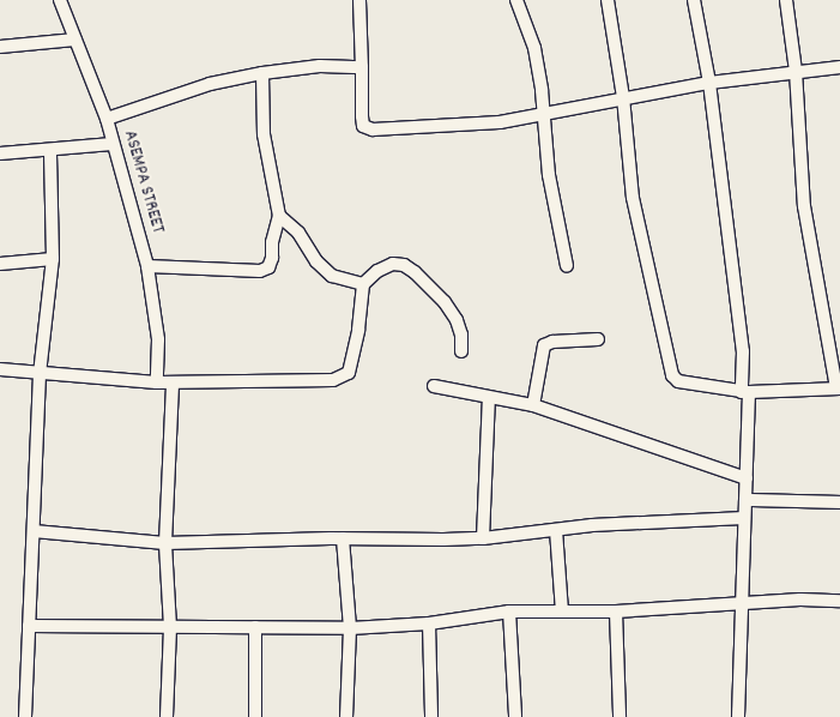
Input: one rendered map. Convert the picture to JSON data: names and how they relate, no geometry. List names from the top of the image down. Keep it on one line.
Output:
{"streets":{"street":["ASEMPA STREET"]}}
